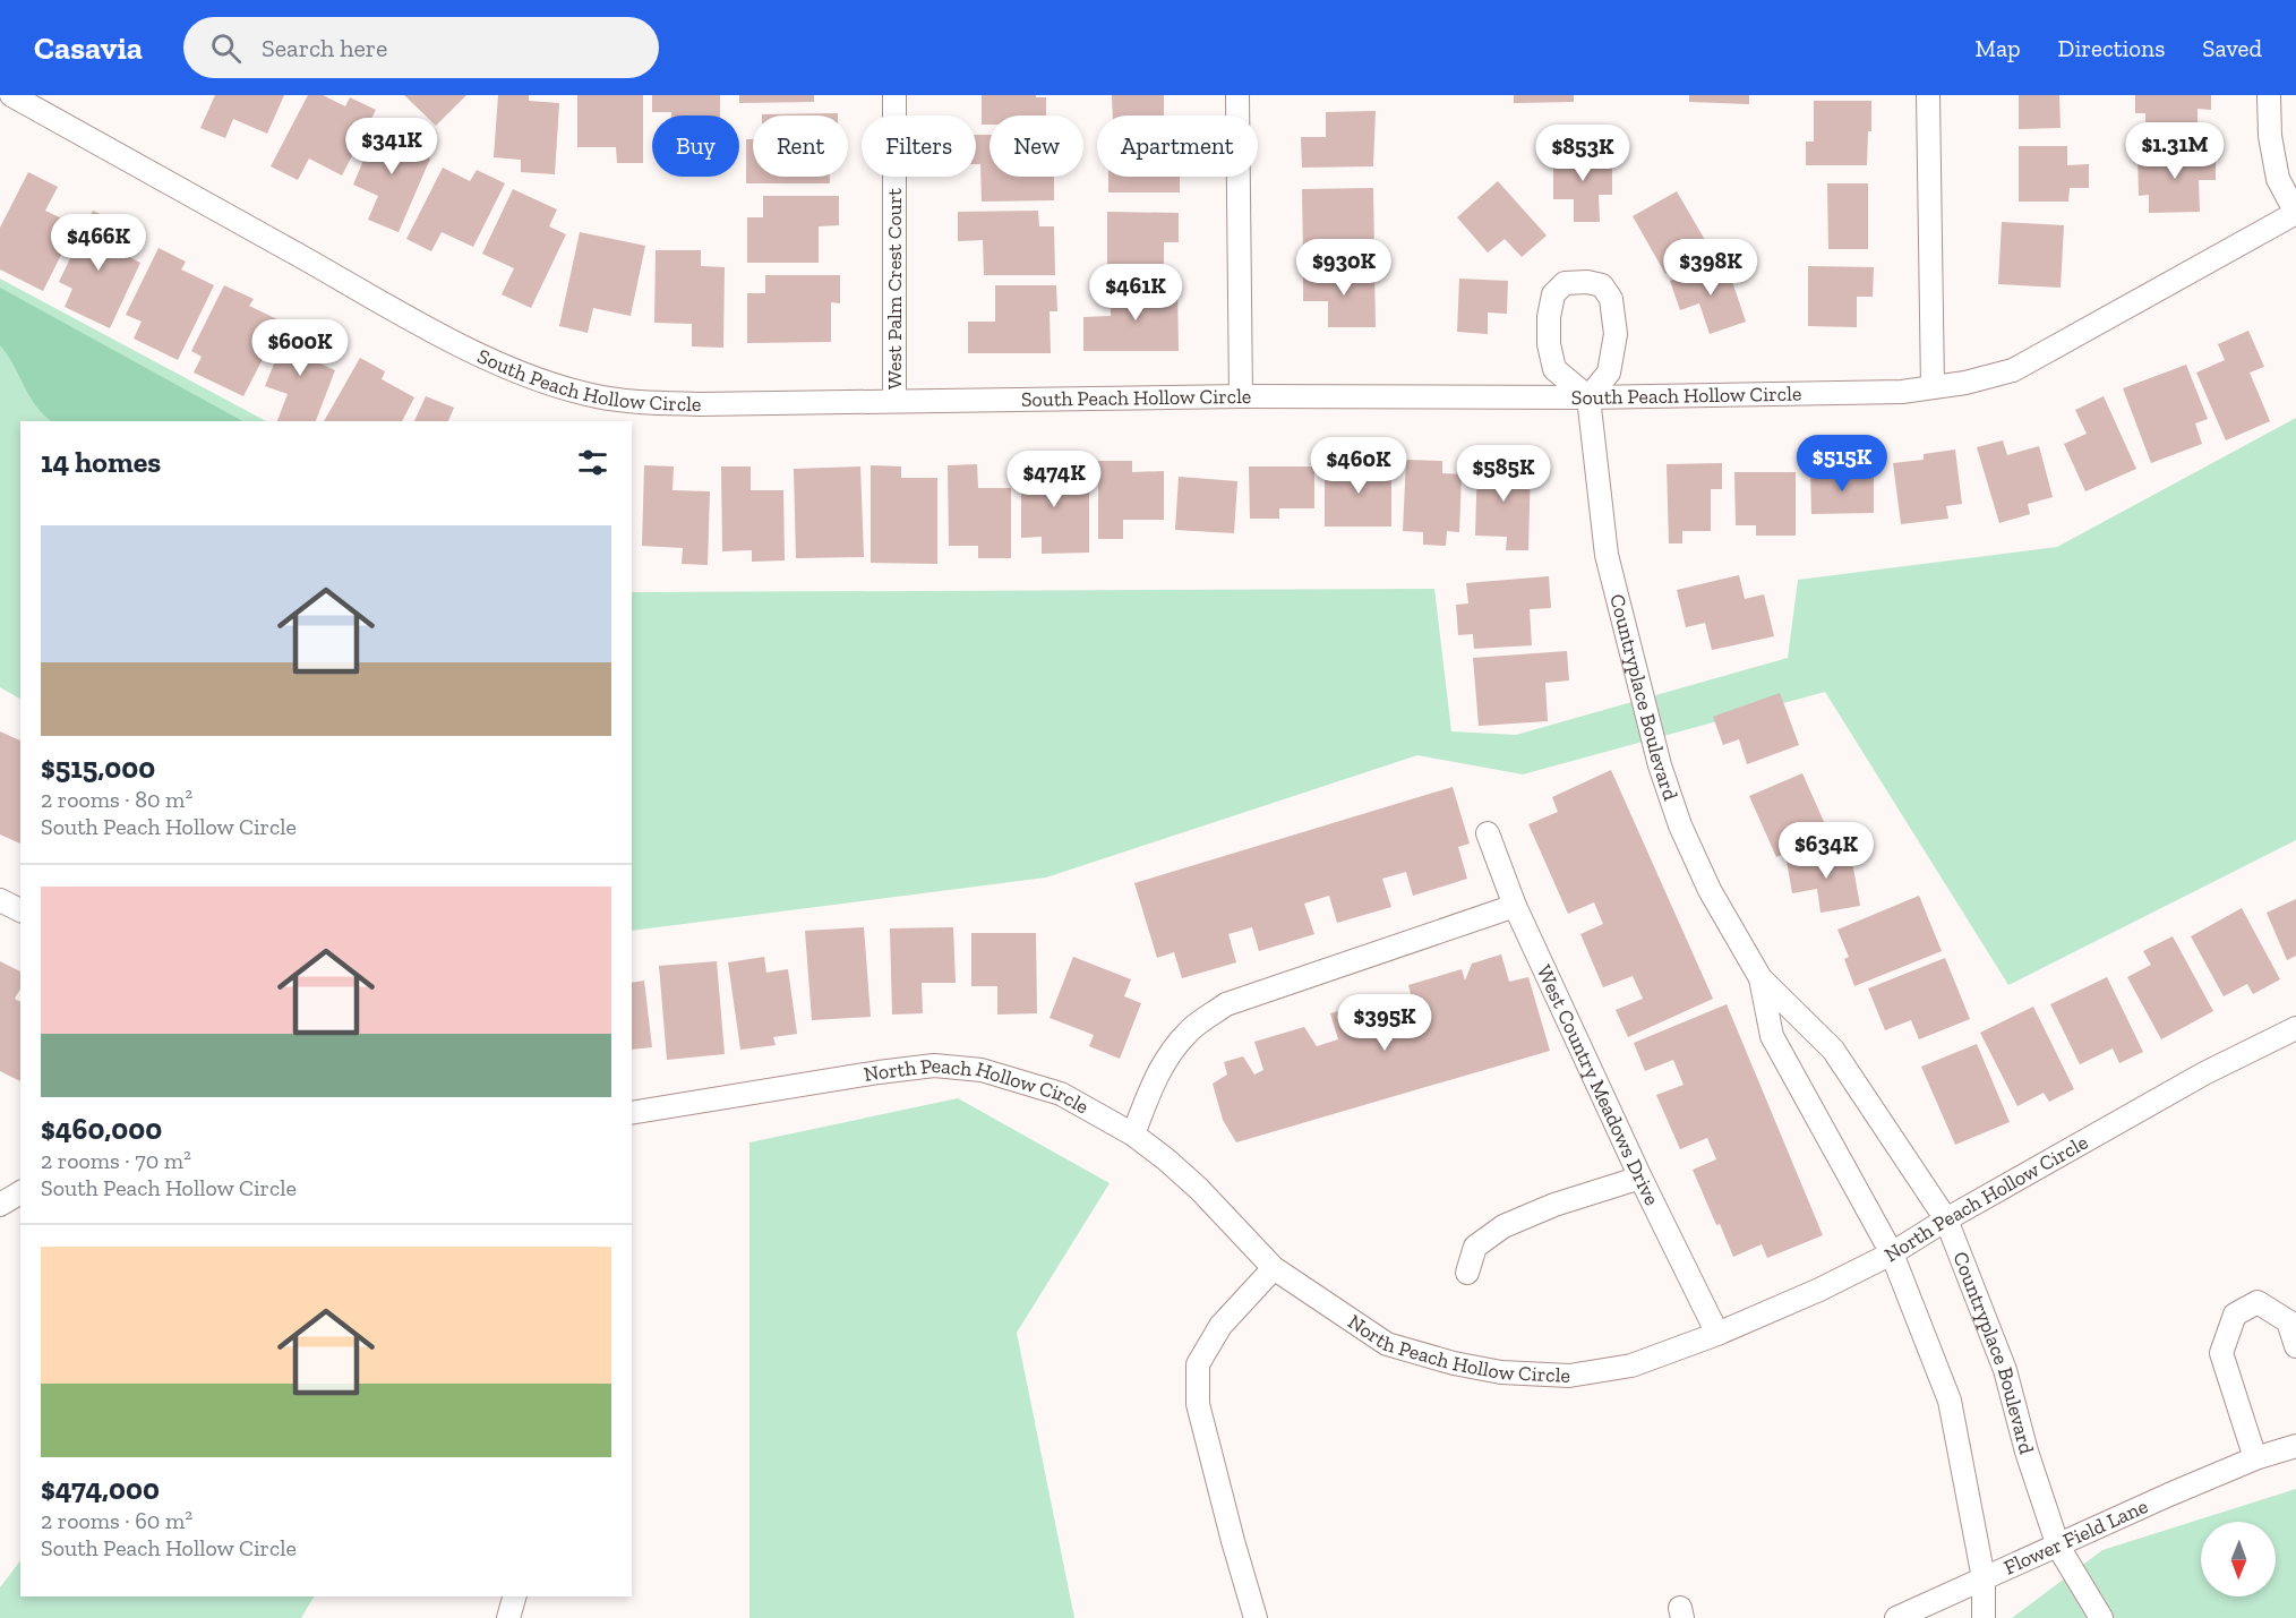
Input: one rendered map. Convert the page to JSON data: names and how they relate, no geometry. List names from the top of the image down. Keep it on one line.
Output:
{"streets":{"street":["West Palm Crest Court","South Peach Hollow Circle","Countryplace Boulevard","West Country Meadows Drive","North Peach Hollow Circle","Flower Field Lane"]},"crossings":[["West Palm Crest Court","South Peach Hollow Circle"],["South Peach Hollow Circle","Countryplace Boulevard"],["Countryplace Boulevard","North Peach Hollow Circle"],["Countryplace Boulevard","Flower Field Lane"],["West Country Meadows Drive","North Peach Hollow Circle"]],"north":"bottom","page":{"header":"Casavia","search":"Search here","nav":["Map","Directions","Saved"],"chip":["Buy","Rent","Filters","New","Apartment"],"price":["$341K","$1.31M","$853K","$466K","$930K","$398K","$461K","$600K","$515K","$460K","$585K","$474K","$634K","$395K"],"heading":"14 homes","list":[{"name":"$515,000","note":"2 rooms · 80 m² · South Peach Hollow Circle"},{"name":"$460,000","note":"2 rooms · 70 m² · South Peach Hollow Circle"},{"name":"$474,000","note":"2 rooms · 60 m² · South Peach Hollow Circle"}]}}
